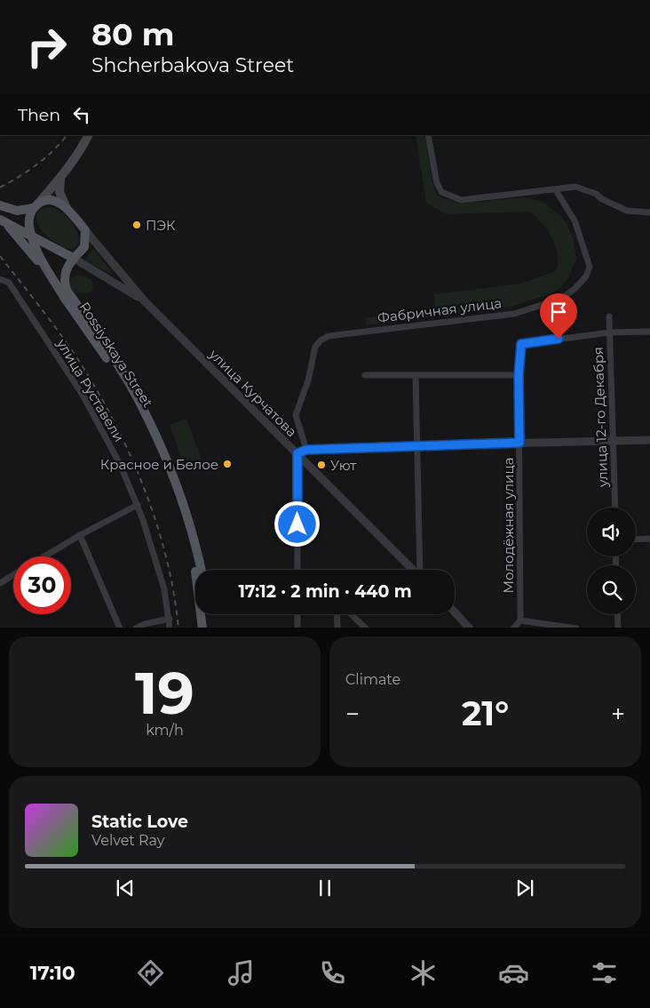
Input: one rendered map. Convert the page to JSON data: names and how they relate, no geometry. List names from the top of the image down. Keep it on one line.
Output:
{"streets":{"main road":["Rossiyskaya Street"],"street":["Фабричная улица","улица Руставели","улица Курчатова","улица 12-го Декабря","Молодёжная улица"]},"crossings":[["улица 12-го Декабря","Молодёжная улица"]],"places":["ПЭК","Красное и Белое","Уют"],"page":{"turn":["80 m","Shcherbakova Street"],"then":"Then","limit":"30","trip":"17:12 · 2 min · 440 m","tile":[["19","km/h"],"Climate"],"heat":["−","21°","+"],"song":["Static Love","Velvet Ray"],"tabs":"17:10"}}
